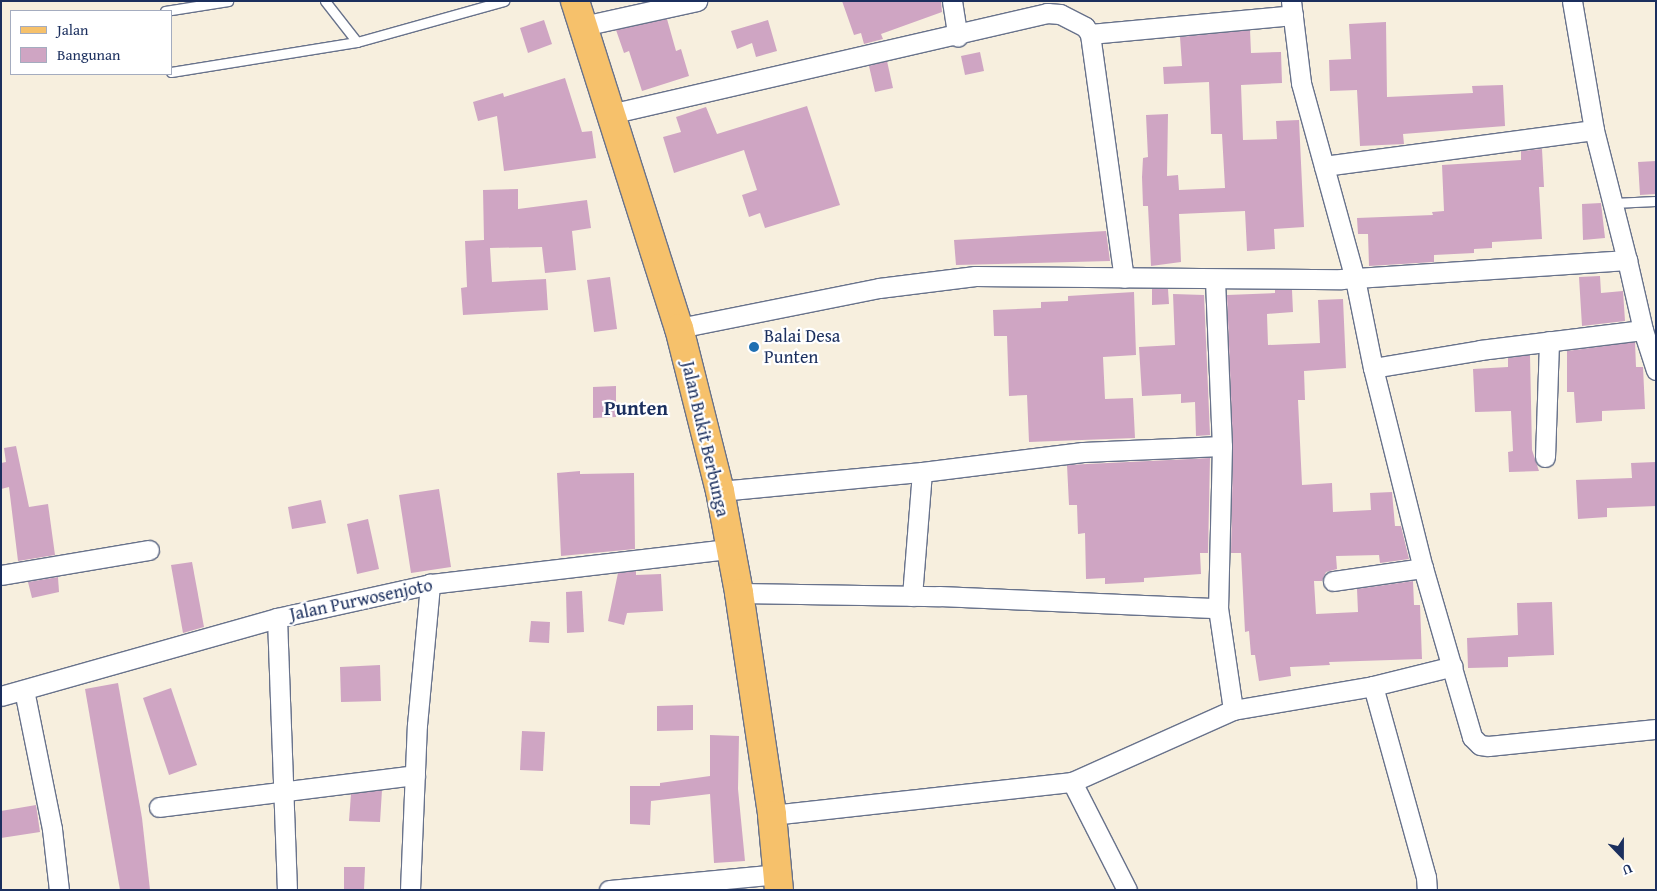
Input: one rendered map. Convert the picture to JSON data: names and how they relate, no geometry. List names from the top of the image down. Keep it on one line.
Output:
{"streets":{"main road":["Jalan Bukit Berbunga"],"street":["Jalan Purwosenjoto"]},"crossings":[["Jalan Bukit Berbunga","Jalan Purwosenjoto"]],"districts":["Punten"],"places":["Balai Desa Punten"],"legend":["Jalan","Bangunan"],"north":"bottom"}
